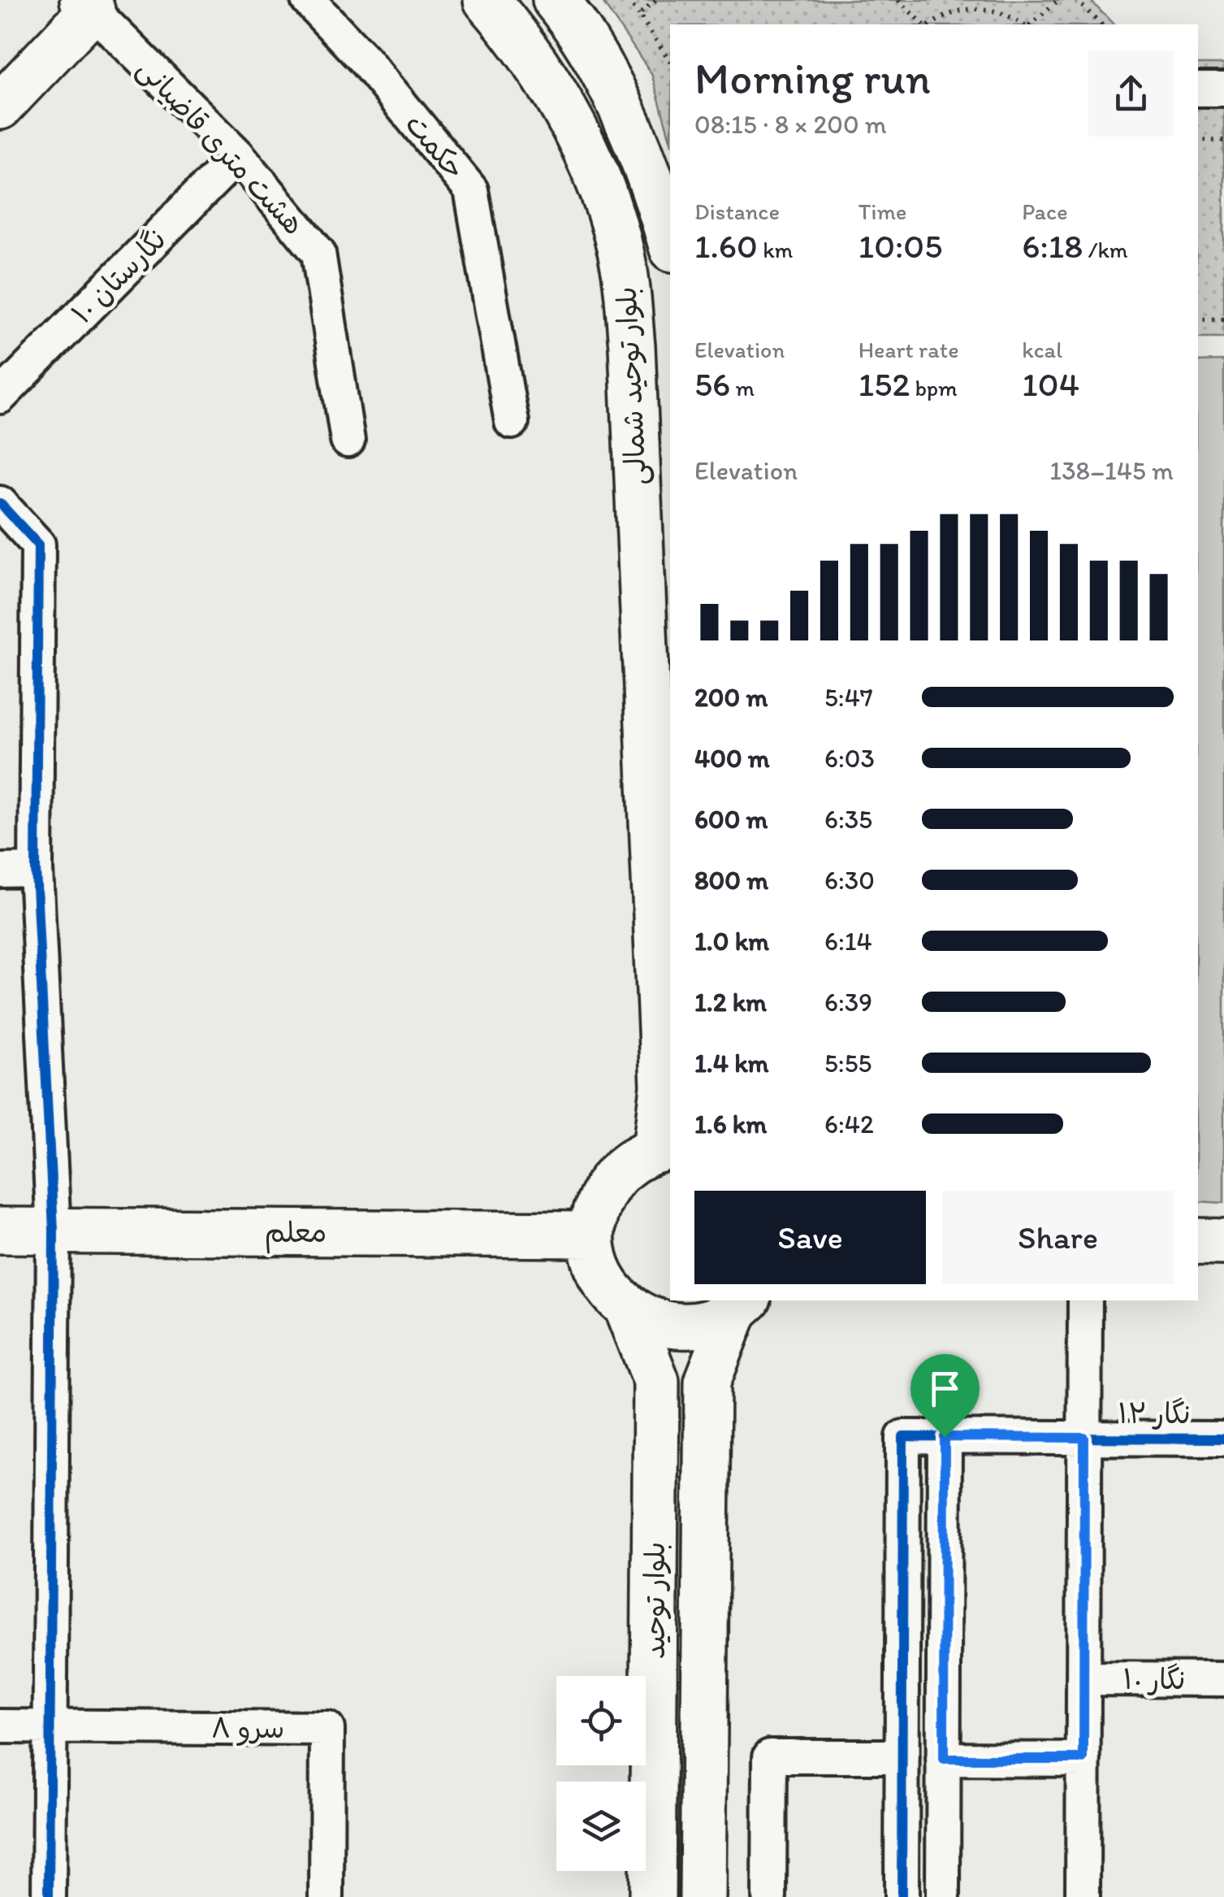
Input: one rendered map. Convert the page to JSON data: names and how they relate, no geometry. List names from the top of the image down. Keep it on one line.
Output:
{"streets":{"main road":["بلوار توحید شمالی","معلم","بلوار توحید"],"street":["هشت متری قاضیانی","حکمت","نگارستان ۱۰","نگار ۱۲","نگار ۱۰","سرو ۸"]},"crossings":[["هشت متری قاضیانی","نگارستان ۱۰"]],"page":{"heading":["Morning run","08:15 · 8 × 200 m"],"stats":[["Distance","1.60 km"],["Time","10:05"],["Pace","6:18 /km"],["Elevation","56 m"],["Heart rate","152 bpm"],["kcal","104"]],"chart":["Elevation","138–145 m"],"list":[{"name":"200 m","note":"5:47"},{"name":"400 m","note":"6:03"},{"name":"600 m","note":"6:35"},{"name":"800 m","note":"6:30"},{"name":"1.0 km","note":"6:14"},{"name":"1.2 km","note":"6:39"},{"name":"1.4 km","note":"5:55"},{"name":"1.6 km","note":"6:42"}],"buttons":["Save","Share"]}}
